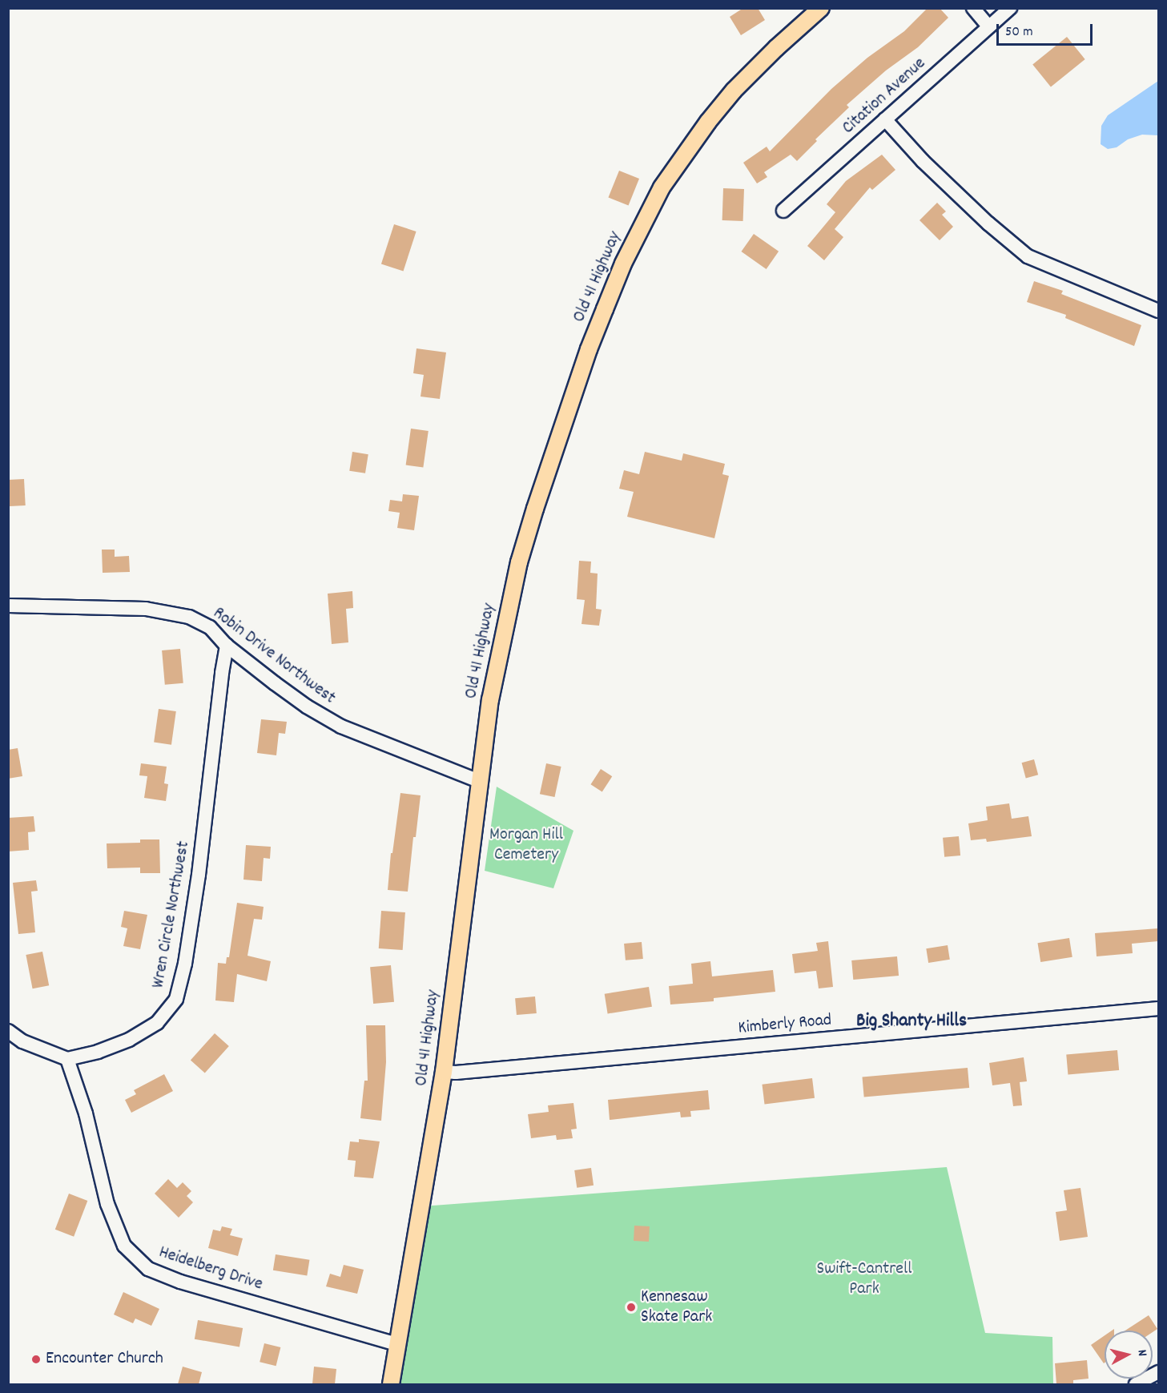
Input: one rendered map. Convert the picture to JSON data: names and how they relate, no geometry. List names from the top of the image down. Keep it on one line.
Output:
{"streets":{"main road":["Old 41 Highway"],"street":["Citation Avenue","Robin Drive Northwest","Wren Circle Northwest","Kimberly Road","Heidelberg Drive"]},"crossings":[["Old 41 Highway","Robin Drive Northwest"],["Old 41 Highway","Kimberly Road"],["Old 41 Highway","Heidelberg Drive"],["Robin Drive Northwest","Wren Circle Northwest"],["Wren Circle Northwest","Heidelberg Drive"]],"districts":["Big Shanty Hills"],"parks":["Morgan Hill Cemetery","Swift-Cantrell Park"],"places":["Kennesaw Skate Park","Encounter Church"],"scale_bar":"50 m","north":"right"}
